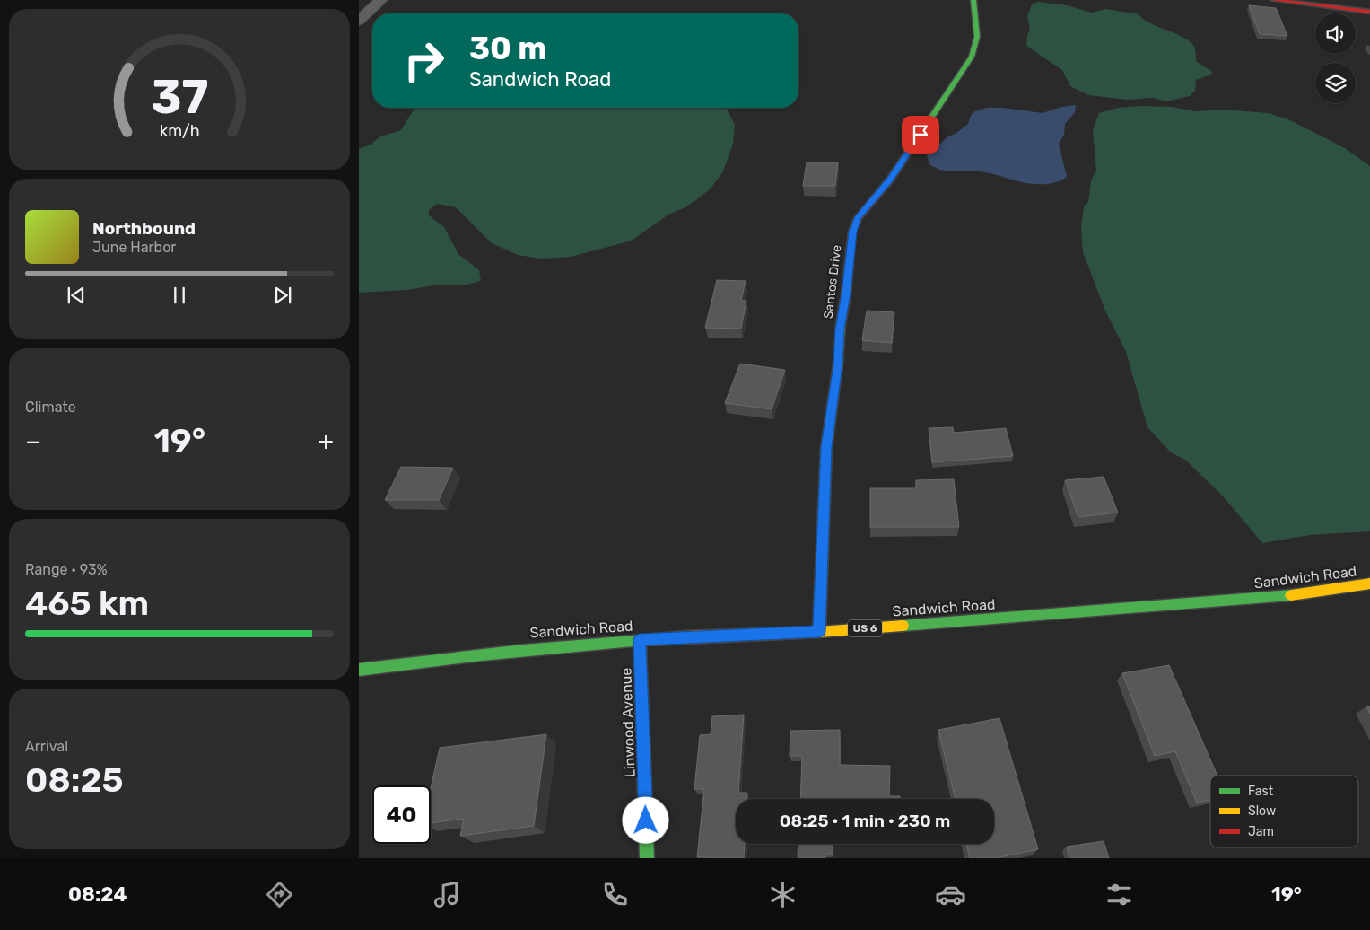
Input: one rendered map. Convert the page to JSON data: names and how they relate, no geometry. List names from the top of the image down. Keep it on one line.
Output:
{"streets":{"street":["Santos Drive","Sandwich Road","US 6","Linwood Avenue"]},"crossings":[["Santos Drive","Sandwich Road"],["Sandwich Road","Linwood Avenue"]],"legend":["Fast","Slow","Jam"],"page":{"turn":["30 m","Sandwich Road"],"song":["Northbound","June Harbor"],"tile":["Climate",["Range · 93%","465 km"],["Arrival","08:25"]],"heat":["−","19°","+"],"limit":"40","trip":"08:25 · 1 min · 230 m","tabs":["08:24","19°"],"gauge":["37","km/h"]}}
